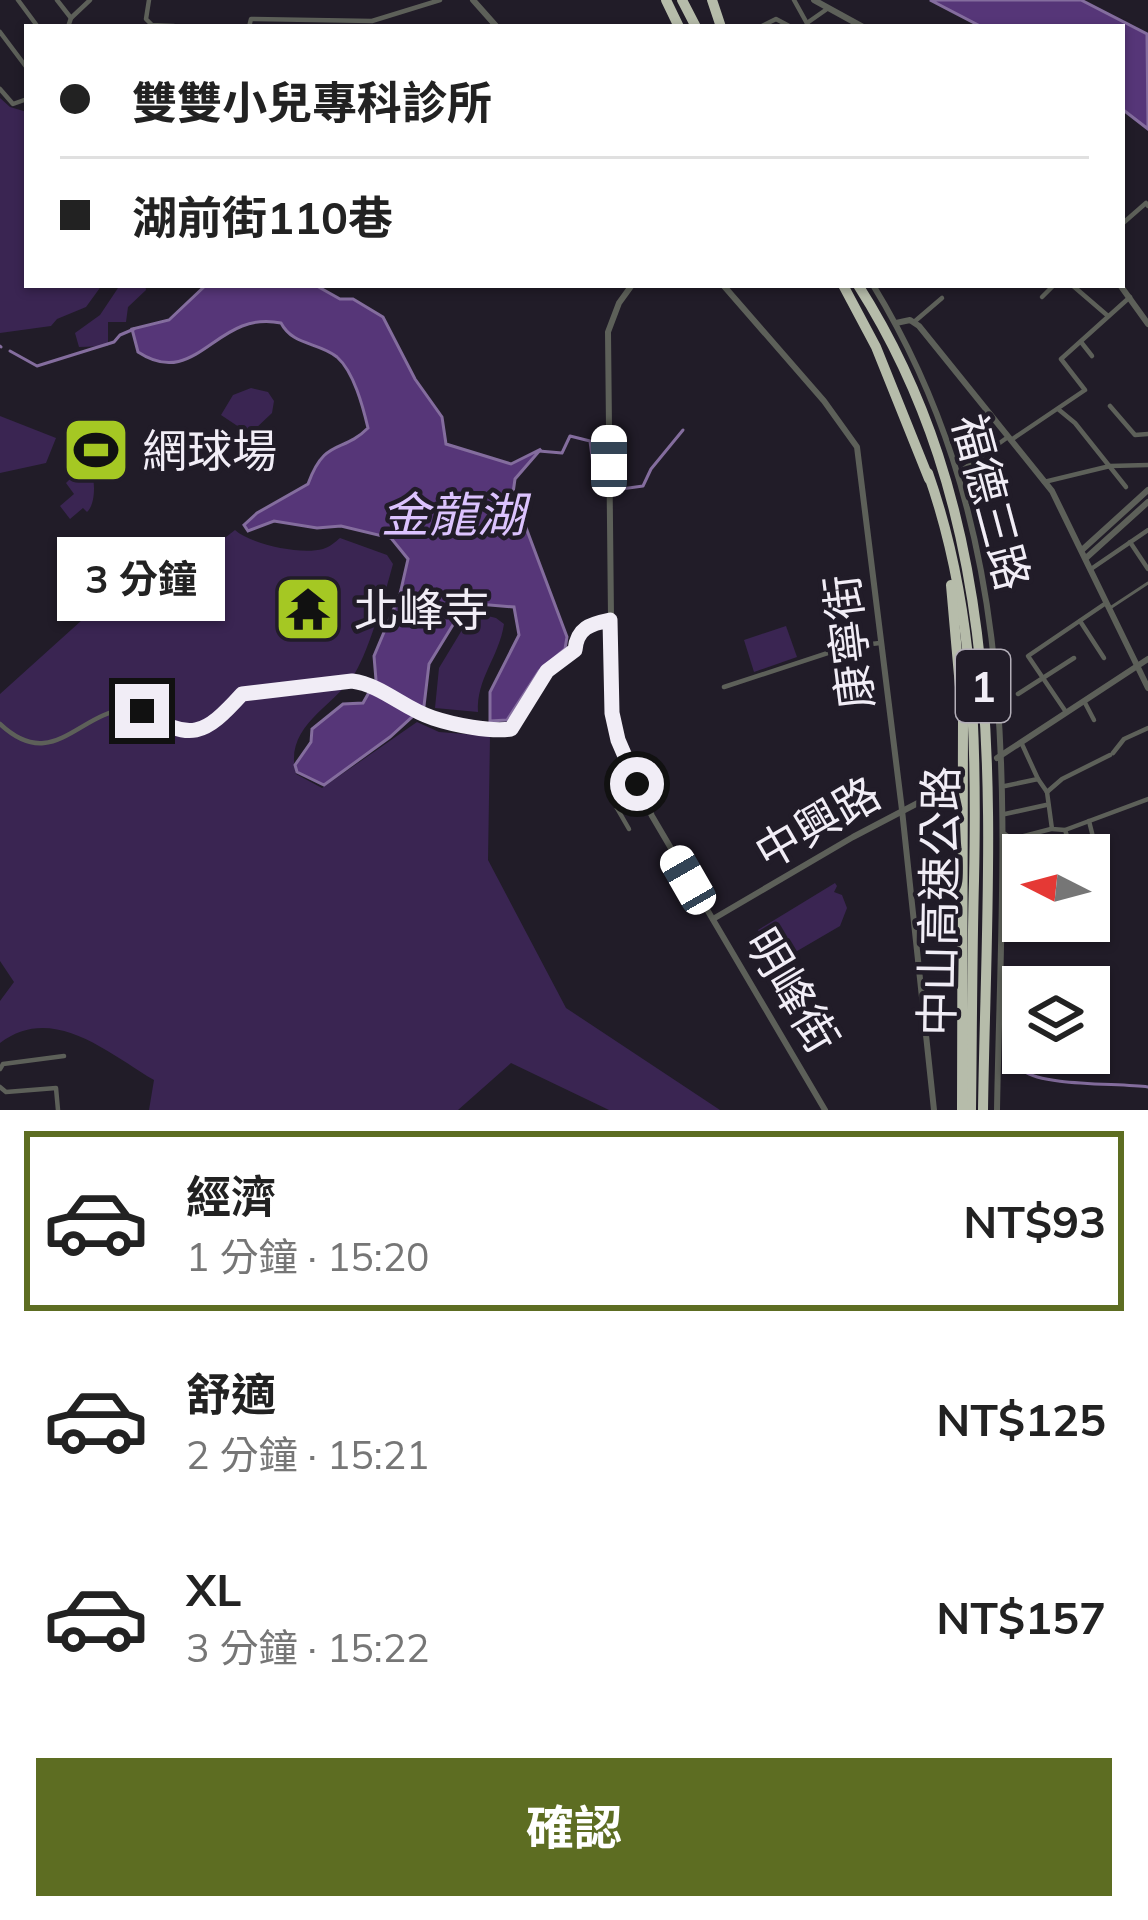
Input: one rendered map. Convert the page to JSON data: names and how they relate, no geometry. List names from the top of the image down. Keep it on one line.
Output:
{"streets":{"highway":["1","中山高速公路"],"street":["福德三路","康寧街","中興路","明峰街"]},"crossings":[["康寧街","中興路"],["1","中山高速公路"],["中興路","明峰街"]],"water":["金龍湖"],"places":{"sports":["網球場"],"temple":["北峰寺"]},"north":"left","page":{"banner":["雙雙小兒專科診所","湖前街110巷"],"bubble":"3 分鐘","list":[{"name":"經濟","note":"1 分鐘 · 15:20","value":"NT$93"},{"name":"舒適","note":"2 分鐘 · 15:21","value":"NT$125"},{"name":"XL","note":"3 分鐘 · 15:22","value":"NT$157"}],"buttons":"確認"}}
